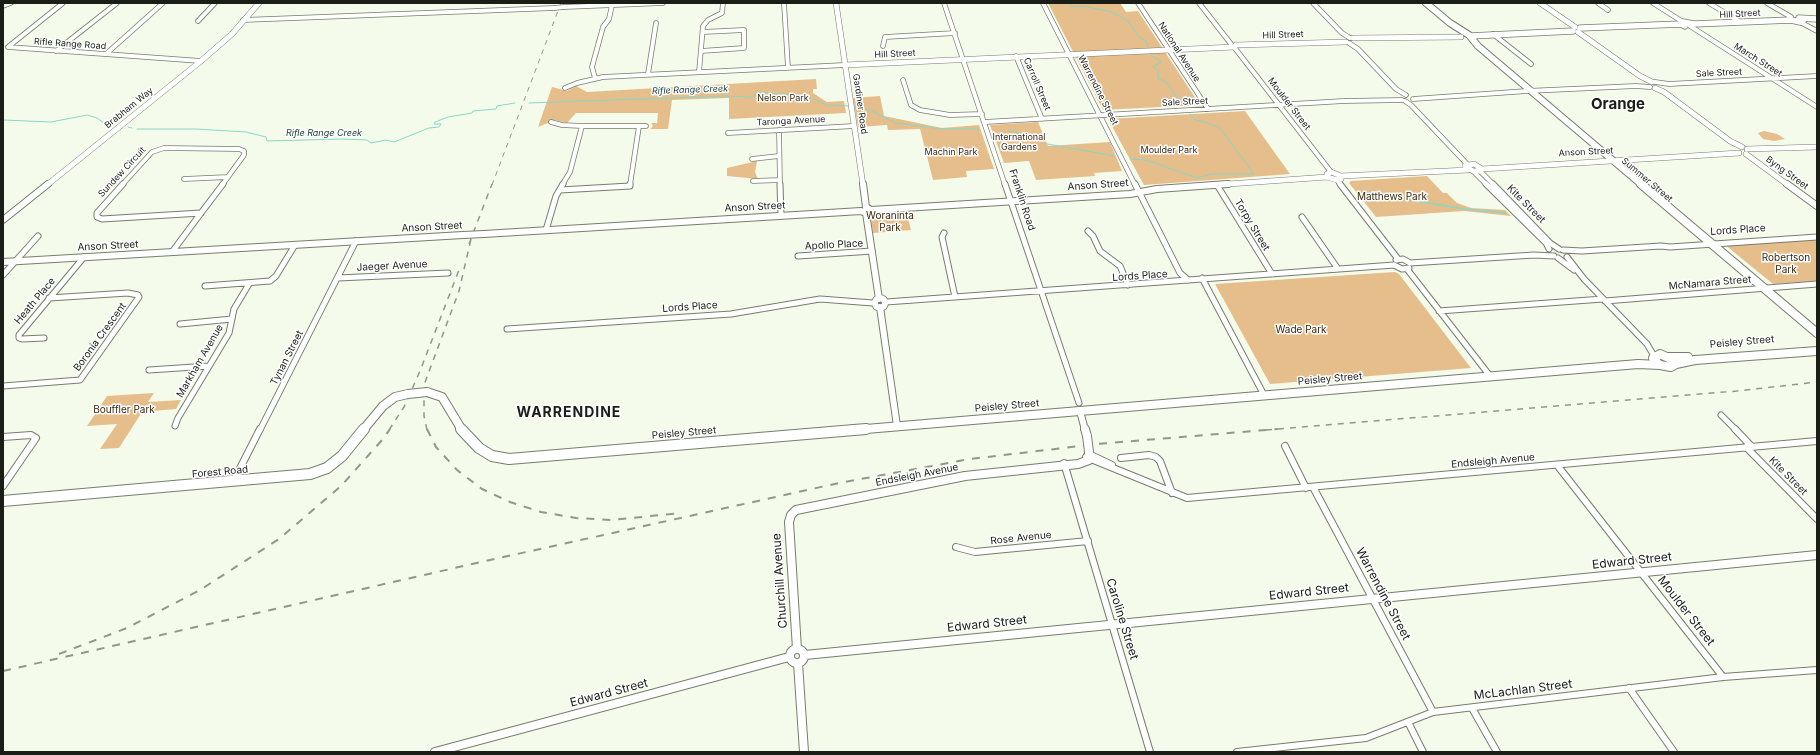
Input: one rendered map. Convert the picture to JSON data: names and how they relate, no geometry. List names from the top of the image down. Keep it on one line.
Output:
{"streets":{"highway":["Summer Street"],"main road":["Hill Street","Peisley Street","Forest Road"],"street":["Rifle Range Road","National Avenue","March Street","Sale Street","Carroll Street","Warrendine Street","Gardiner Road","Moulder Street","Brabham Way","Taronga Avenue","Anson Street","Sundew Circuit","Byng Street","Franklin Road","Kite Street","Torpy Street","Lords Place","Apollo Place","Jaeger Avenue","McNamara Street","Heath Place","Boronia Crescent","Tynan Street","Markham Avenue","Endsleigh Avenue","Rose Avenue","Edward Street","Churchill Avenue","Caroline Street","McLachlan Street"]},"crossings":[["Hill Street","National Avenue"],["Hill Street","March Street"],["Hill Street","Carroll Street"],["Hill Street","Warrendine Street"],["Hill Street","Gardiner Road"],["Hill Street","Moulder Street"],["Hill Street","Franklin Road"],["Hill Street","Kite Street"],["Rifle Range Road","Brabham Way"],["National Avenue","Sale Street"],["March Street","Sale Street"],["Sale Street","Carroll Street"],["Sale Street","Warrendine Street"],["Sale Street","Moulder Street"],["Sale Street","Byng Street"],["Sale Street","Summer Street"],["Sale Street","Franklin Road"],["Sale Street","Kite Street"],["Warrendine Street","Anson Street"],["Warrendine Street","Lords Place"],["Warrendine Street","Endsleigh Avenue"],["Warrendine Street","Edward Street"],["Warrendine Street","McLachlan Street"],["Gardiner Road","Taronga Avenue"],["Gardiner Road","Anson Street"],["Gardiner Road","Lords Place"],["Gardiner Road","Apollo Place"],["Gardiner Road","Peisley Street"],["Moulder Street","Anson Street"],["Moulder Street","Endsleigh Avenue"],["Moulder Street","Edward Street"],["Moulder Street","McLachlan Street"],["Anson Street","Sundew Circuit"],["Anson Street","Byng Street"],["Anson Street","Summer Street"],["Anson Street","Franklin Road"],["Anson Street","Kite Street"],["Anson Street","Torpy Street"],["Anson Street","Heath Place"],["Anson Street","Tynan Street"],["Summer Street","Lords Place"],["Summer Street","McNamara Street"],["Franklin Road","Lords Place"],["Franklin Road","Peisley Street"],["Franklin Road","Endsleigh Avenue"],["Kite Street","Lords Place"],["Kite Street","Endsleigh Avenue"],["Torpy Street","Lords Place"],["Jaeger Avenue","Tynan Street"],["Heath Place","Boronia Crescent"],["Peisley Street","Forest Road"],["Tynan Street","Forest Road"],["Endsleigh Avenue","Churchill Avenue"],["Endsleigh Avenue","Caroline Street"],["Rose Avenue","Caroline Street"],["Edward Street","Churchill Avenue"],["Edward Street","Caroline Street"]],"districts":["Orange","WARRENDINE"],"water":["Rifle Range Creek"],"parks":["Nelson Park","International Gardens","Moulder Park","Machin Park","Matthews Park","Woraninta Park","Robertson Park","Wade Park","Bouffler Park"]}
